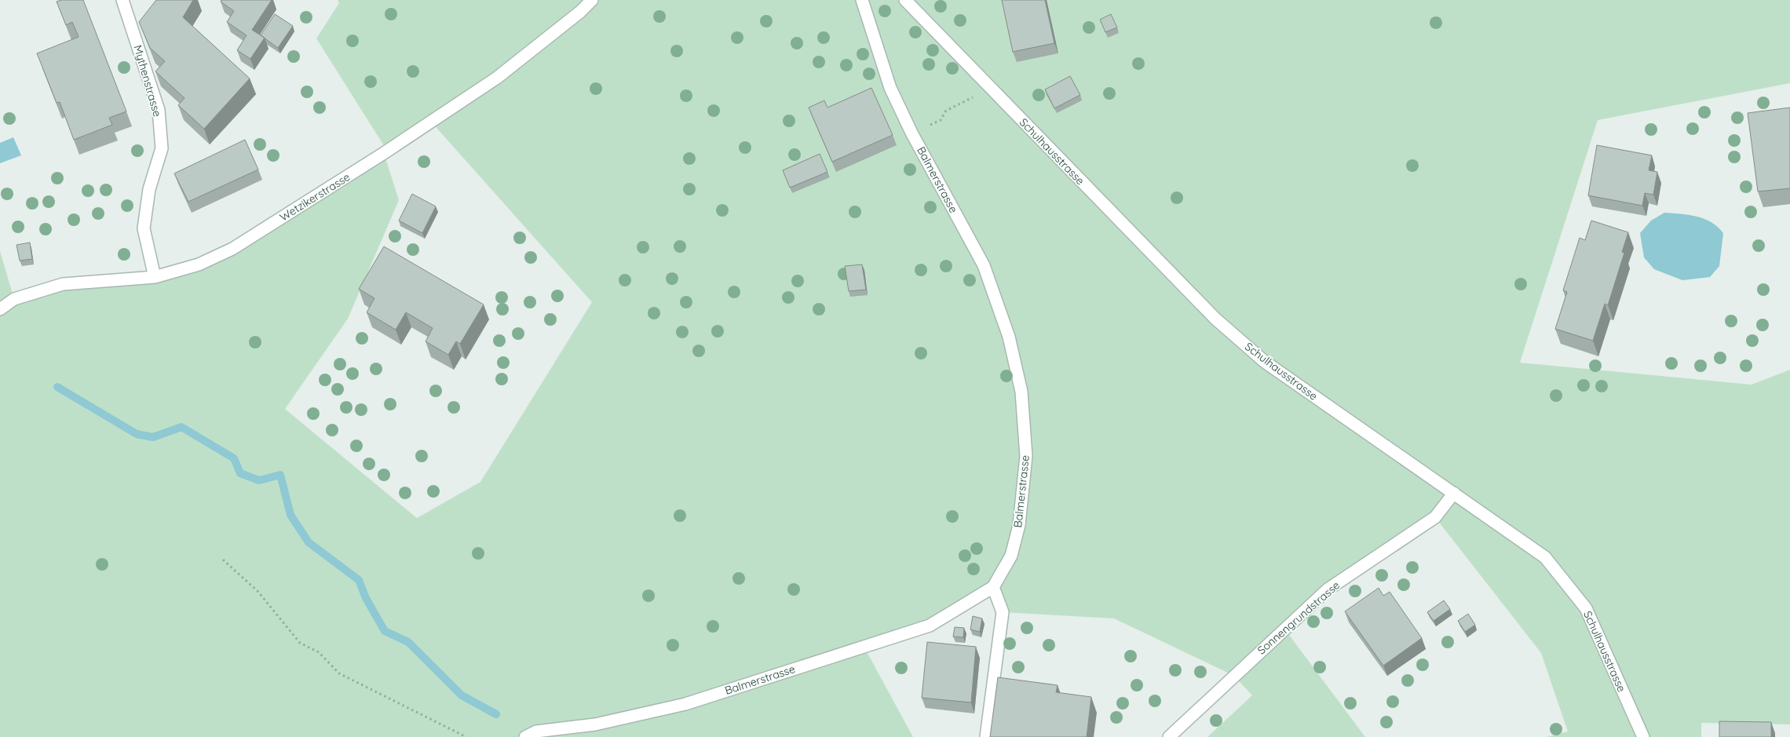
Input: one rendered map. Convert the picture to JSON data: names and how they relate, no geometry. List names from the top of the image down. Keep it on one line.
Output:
{"streets":{"street":["Mythenstrasse","Schulhausstrasse","Balmerstrasse","Wetzikerstrasse","Sonnengrundstrasse"]},"crossings":[["Mythenstrasse","Wetzikerstrasse"],["Schulhausstrasse","Sonnengrundstrasse"]]}
